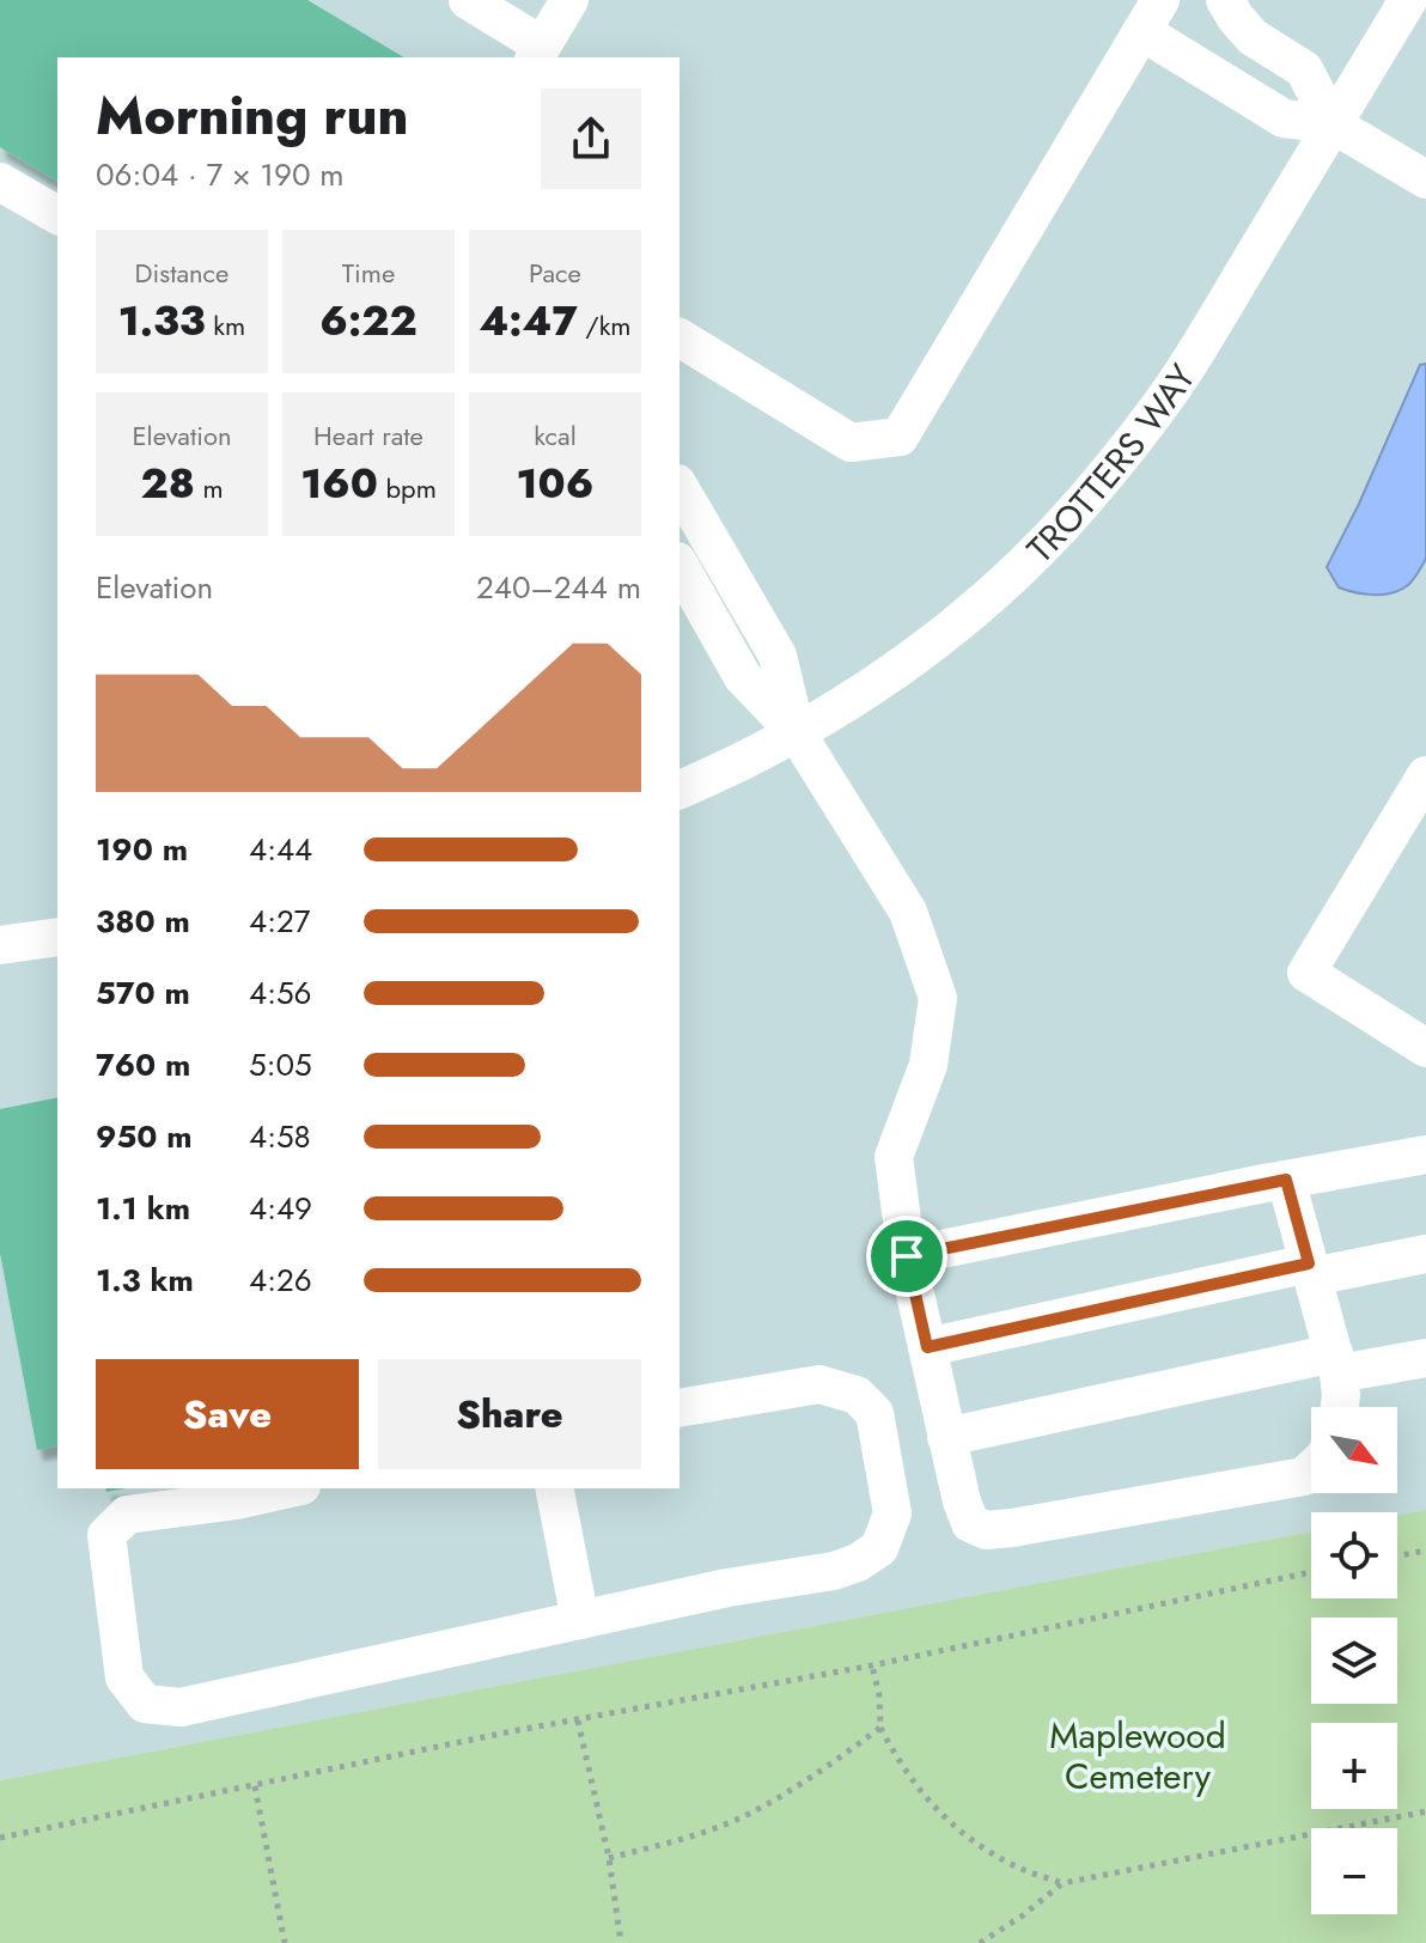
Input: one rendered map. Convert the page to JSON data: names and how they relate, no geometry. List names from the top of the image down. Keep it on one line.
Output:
{"streets":{"street":["TROTTERS WAY"]},"parks":["Maplewood Cemetery"],"north":"bottom right","page":{"heading":["Morning run","06:04 · 7 × 190 m"],"stats":[["Distance","1.33 km"],["Time","6:22"],["Pace","4:47 /km"],["Elevation","28 m"],["Heart rate","160 bpm"],["kcal","106"]],"chart":["Elevation","240–244 m"],"list":[{"name":"190 m","note":"4:44"},{"name":"380 m","note":"4:27"},{"name":"570 m","note":"4:56"},{"name":"760 m","note":"5:05"},{"name":"950 m","note":"4:58"},{"name":"1.1 km","note":"4:49"},{"name":"1.3 km","note":"4:26"}],"buttons":["Save","Share"],"map_buttons":["+","−"]}}
